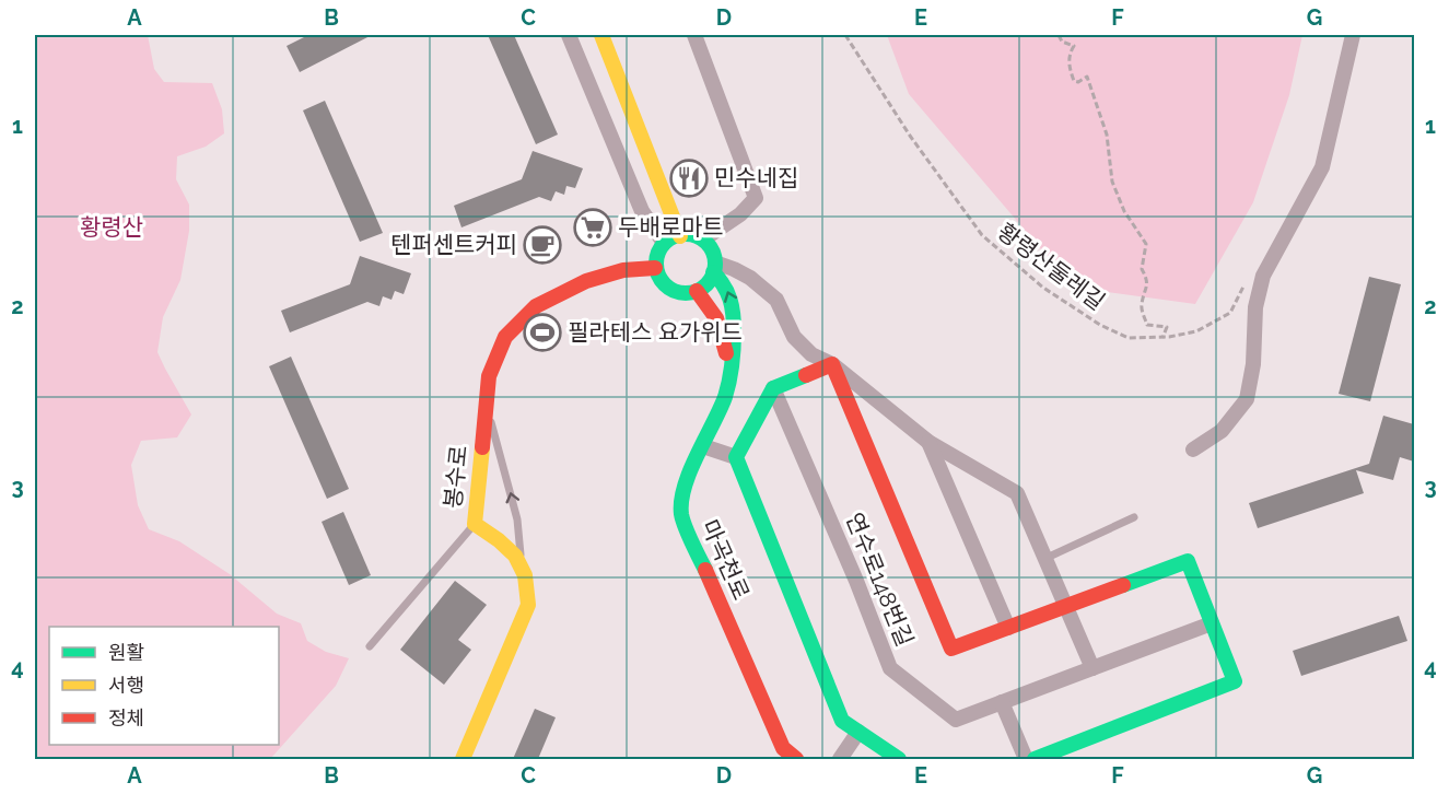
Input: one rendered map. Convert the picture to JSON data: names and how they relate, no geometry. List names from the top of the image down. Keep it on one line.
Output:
{"streets":{"street":["봉수로","마곡천로","연수로148번길"],"path":["황령산둘레길"]},"crossings":[["봉수로","마곡천로"]],"parks":["황령산"],"places":{"restaurant":["민수네집"],"supermarket":["두배로마트"],"cafe":["텐퍼센트커피"],"sports":["필라테스 요가위드"]},"legend":["원활","서행","정체"],"grid":{"columns":["A","B","C","D","E","F","G"],"rows":["1","2","3","4"]}}
